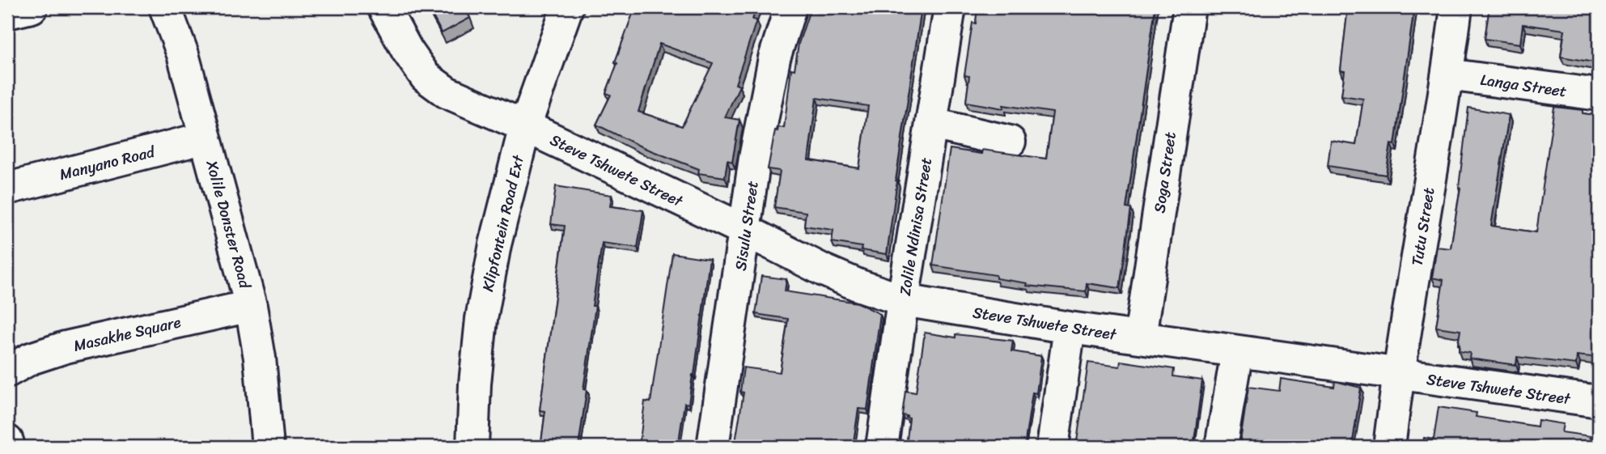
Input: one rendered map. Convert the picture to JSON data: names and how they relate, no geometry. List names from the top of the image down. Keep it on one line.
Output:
{"streets":{"street":["Langa Street","Manyano Road","Steve Tshwete Street","Soga Street","Klipfontein Road Ext","Xolile Donster Road","Sisulu Street","Zolile Ndinisa Street","Tutu Street","Masakhe Square"]},"crossings":[["Langa Street","Tutu Street"],["Manyano Road","Xolile Donster Road"],["Steve Tshwete Street","Soga Street"],["Steve Tshwete Street","Klipfontein Road Ext"],["Steve Tshwete Street","Sisulu Street"],["Steve Tshwete Street","Zolile Ndinisa Street"],["Steve Tshwete Street","Tutu Street"],["Xolile Donster Road","Masakhe Square"]]}
